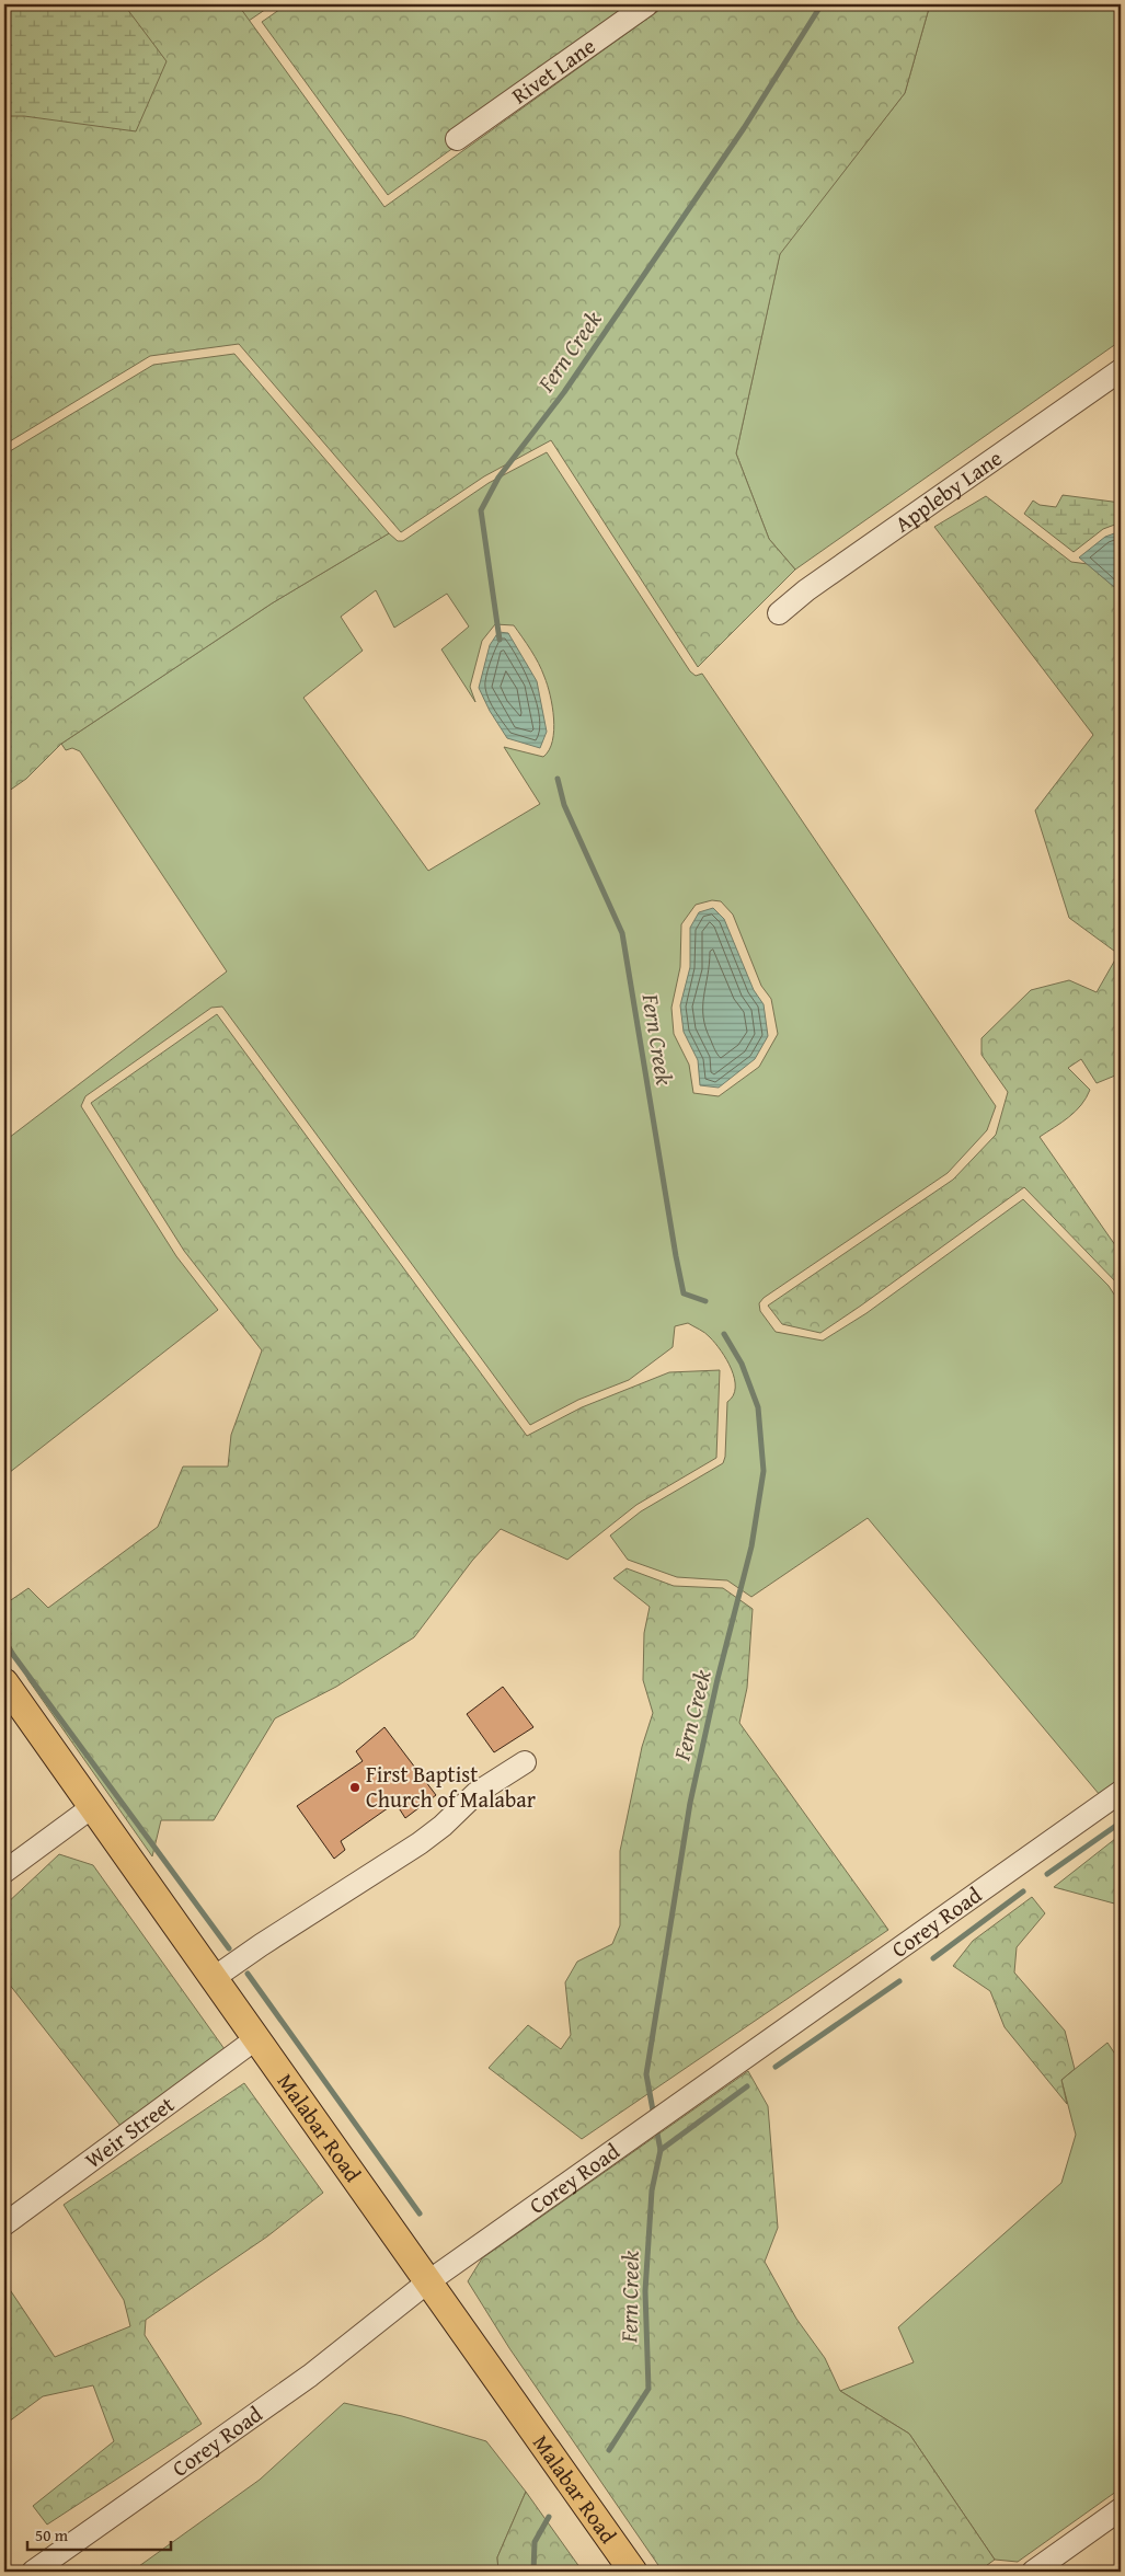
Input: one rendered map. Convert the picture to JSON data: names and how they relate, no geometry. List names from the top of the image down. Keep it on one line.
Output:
{"streets":{"main road":["Malabar Road"],"street":["Rivet Lane","Appleby Lane","Corey Road","Weir Street"]},"crossings":[["Corey Road","Malabar Road"],["Malabar Road","Weir Street"]],"water":["Fern Creek"],"places":["First Baptist Church of Malabar"],"scale_bar":"50 m"}
